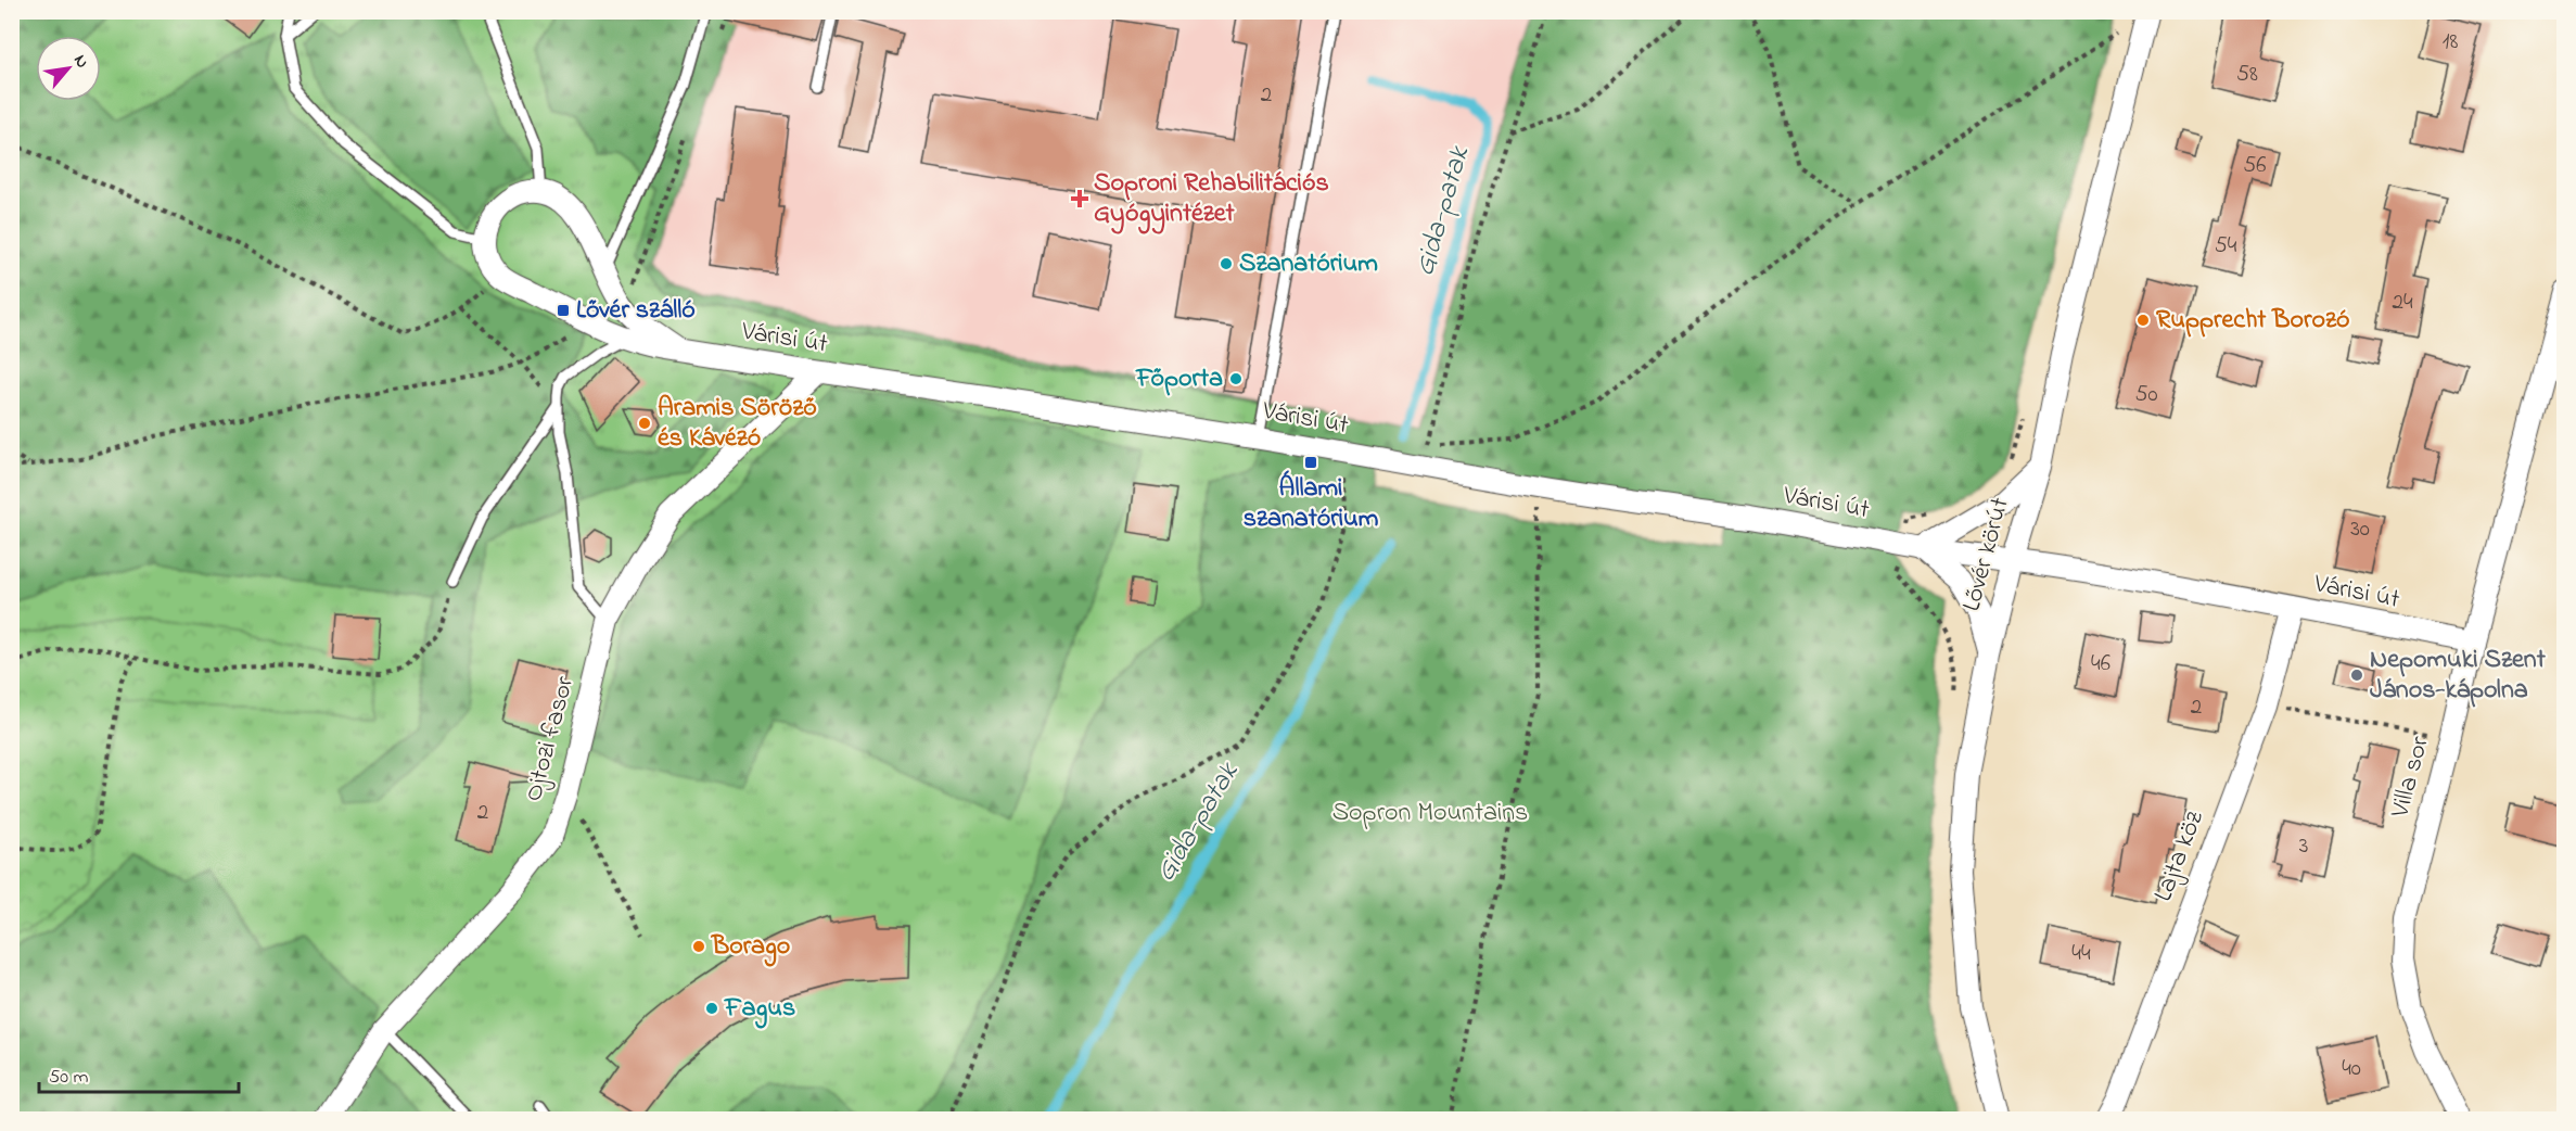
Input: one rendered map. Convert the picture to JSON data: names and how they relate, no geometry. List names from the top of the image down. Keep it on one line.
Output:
{"streets":{"street":["Várisi út","Lővér körút","Ojtozi fasor","Villa sor","Lajta köz"]},"crossings":[["Várisi út","Lővér körút"],["Várisi út","Ojtozi fasor"],["Várisi út","Villa sor"],["Várisi út","Lajta köz"]],"water":["Gida-patak"],"parks":["Sopron Mountains"],"places":{"health":["Soproni Rehabilitációs Gyógyintézet"],"other":["Szanatórium","Rupprecht Borozó","Főporta","Aramis Söröző és Kávézó","Nepomuki Szent János-kápolna","Borago","Fagus"],"transit":["Lővér szálló","Állami szanatórium"]},"house_numbers":["18","58","2","56","54","24","50","30","46","2","2","3","44","40"],"scale_bar":"50 m","north":"top right"}
